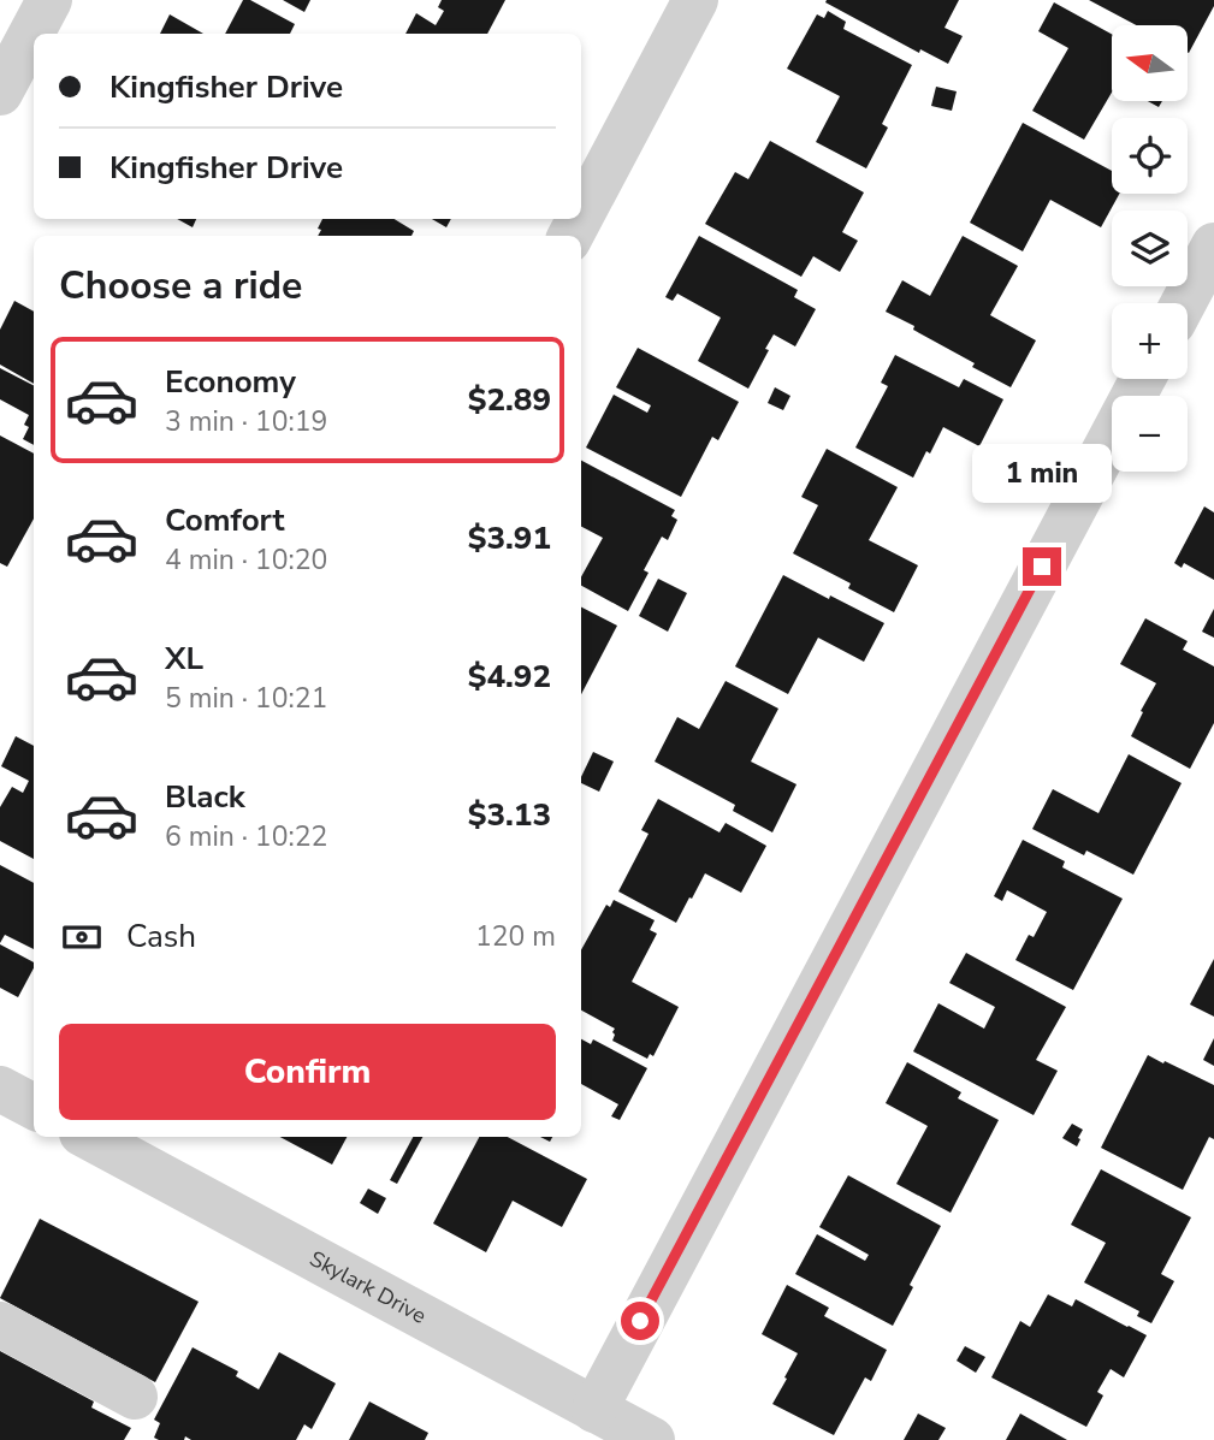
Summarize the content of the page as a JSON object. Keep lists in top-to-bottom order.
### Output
{
  "streets": {
    "street": ["Skylark Drive"]
  },
  "north": "left",
  "page": {
    "map_buttons": ["+", "−"],
    "banner": ["Kingfisher Drive", "Kingfisher Drive"],
    "heading": "Choose a ride",
    "list": [
      {
        "name": "Economy",
        "note": "3 min · 10:19",
        "value": "$2.89"
      },
      {
        "name": "Comfort",
        "note": "4 min · 10:20",
        "value": "$3.91"
      },
      {
        "name": "XL",
        "note": "5 min · 10:21",
        "value": "$4.92"
      },
      {
        "name": "Black",
        "note": "6 min · 10:22",
        "value": "$3.13"
      }
    ],
    "bubble": "1 min",
    "pay": ["Cash", "120 m"],
    "buttons": "Confirm"
  }
}
